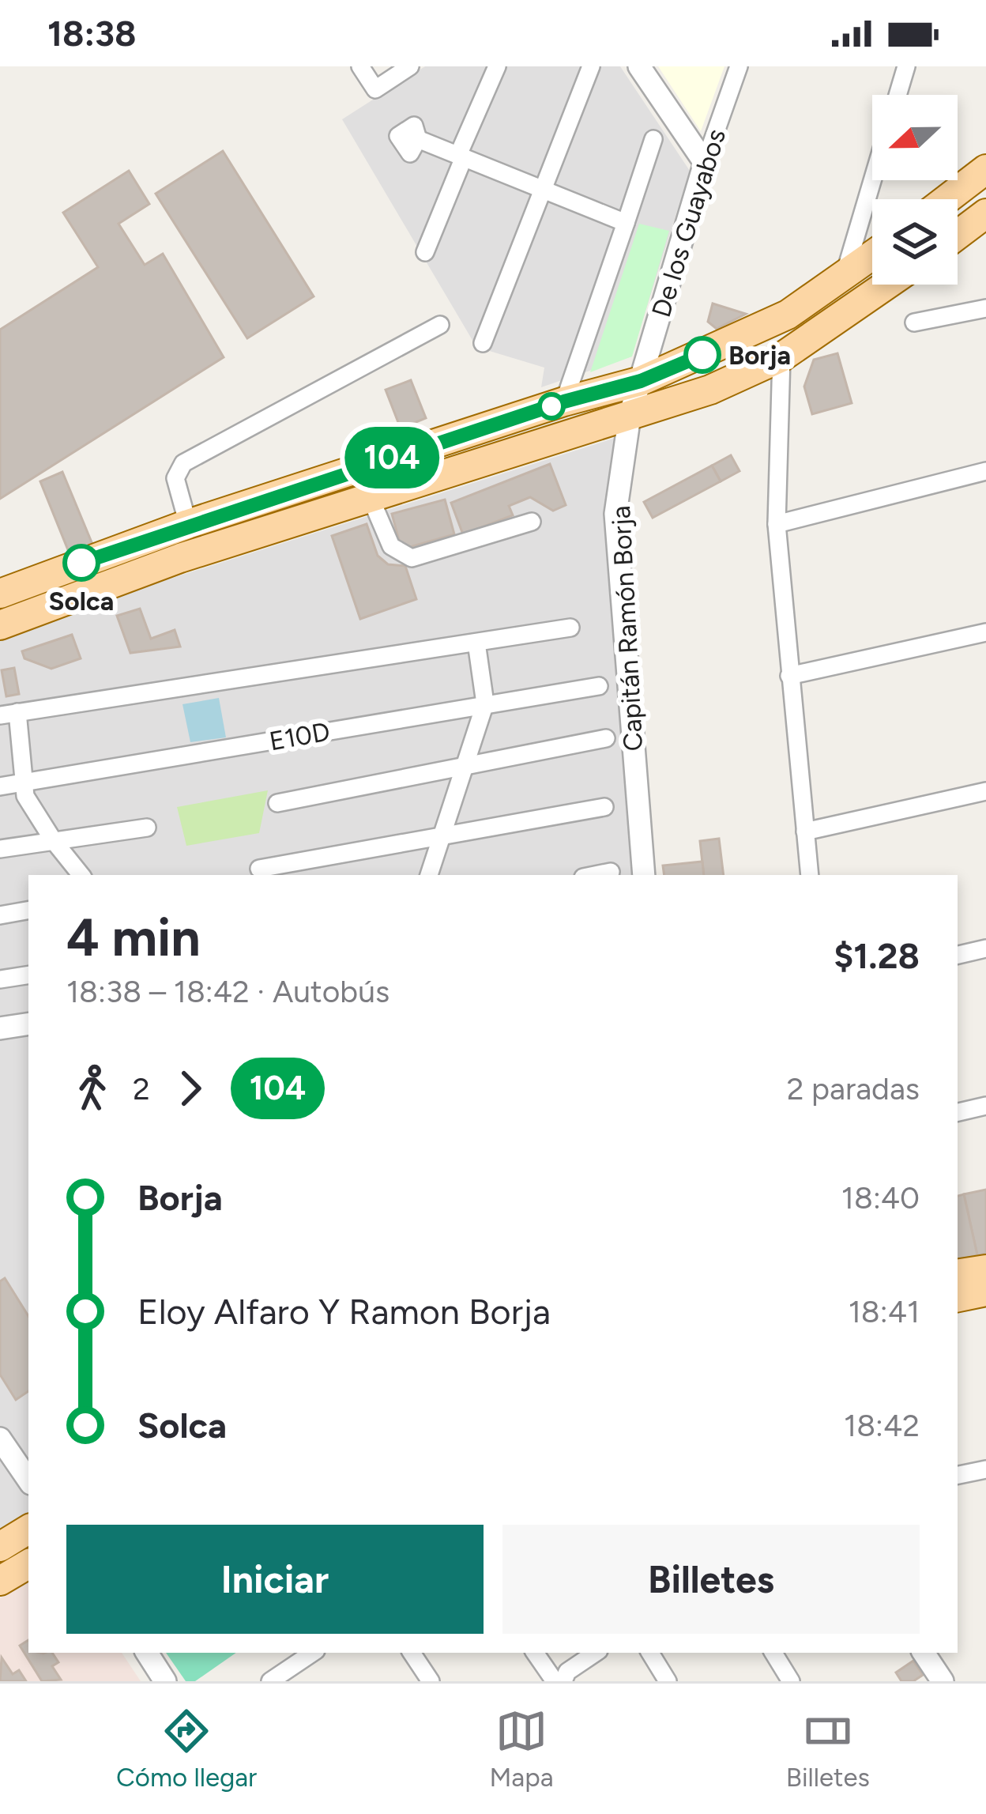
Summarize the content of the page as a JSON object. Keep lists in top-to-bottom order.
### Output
{
  "streets": {
    "street": ["De los Guayabos", "Capitán Ramón Borja", "E10D"]
  },
  "crossings": [
    ["De los Guayabos", "Capitán Ramón Borja"]
  ],
  "places": ["Borja", "Solca"],
  "lines": ["bus line 104"],
  "north": "left",
  "page": {
    "status": "18:38",
    "on_map": "104",
    "heading": ["4 min", "18:38 – 18:42 · Autobús", "$1.28"],
    "legs": ["2", "104", "2 paradas"],
    "list": [
      {
        "name": "Borja",
        "value": "18:40"
      },
      {
        "name": "Eloy Alfaro Y Ramon Borja",
        "value": "18:41"
      },
      {
        "name": "Solca",
        "value": "18:42"
      }
    ],
    "buttons": ["Iniciar", "Billetes"],
    "tabs": ["Cómo llegar", "Mapa", "Billetes"]
  }
}
